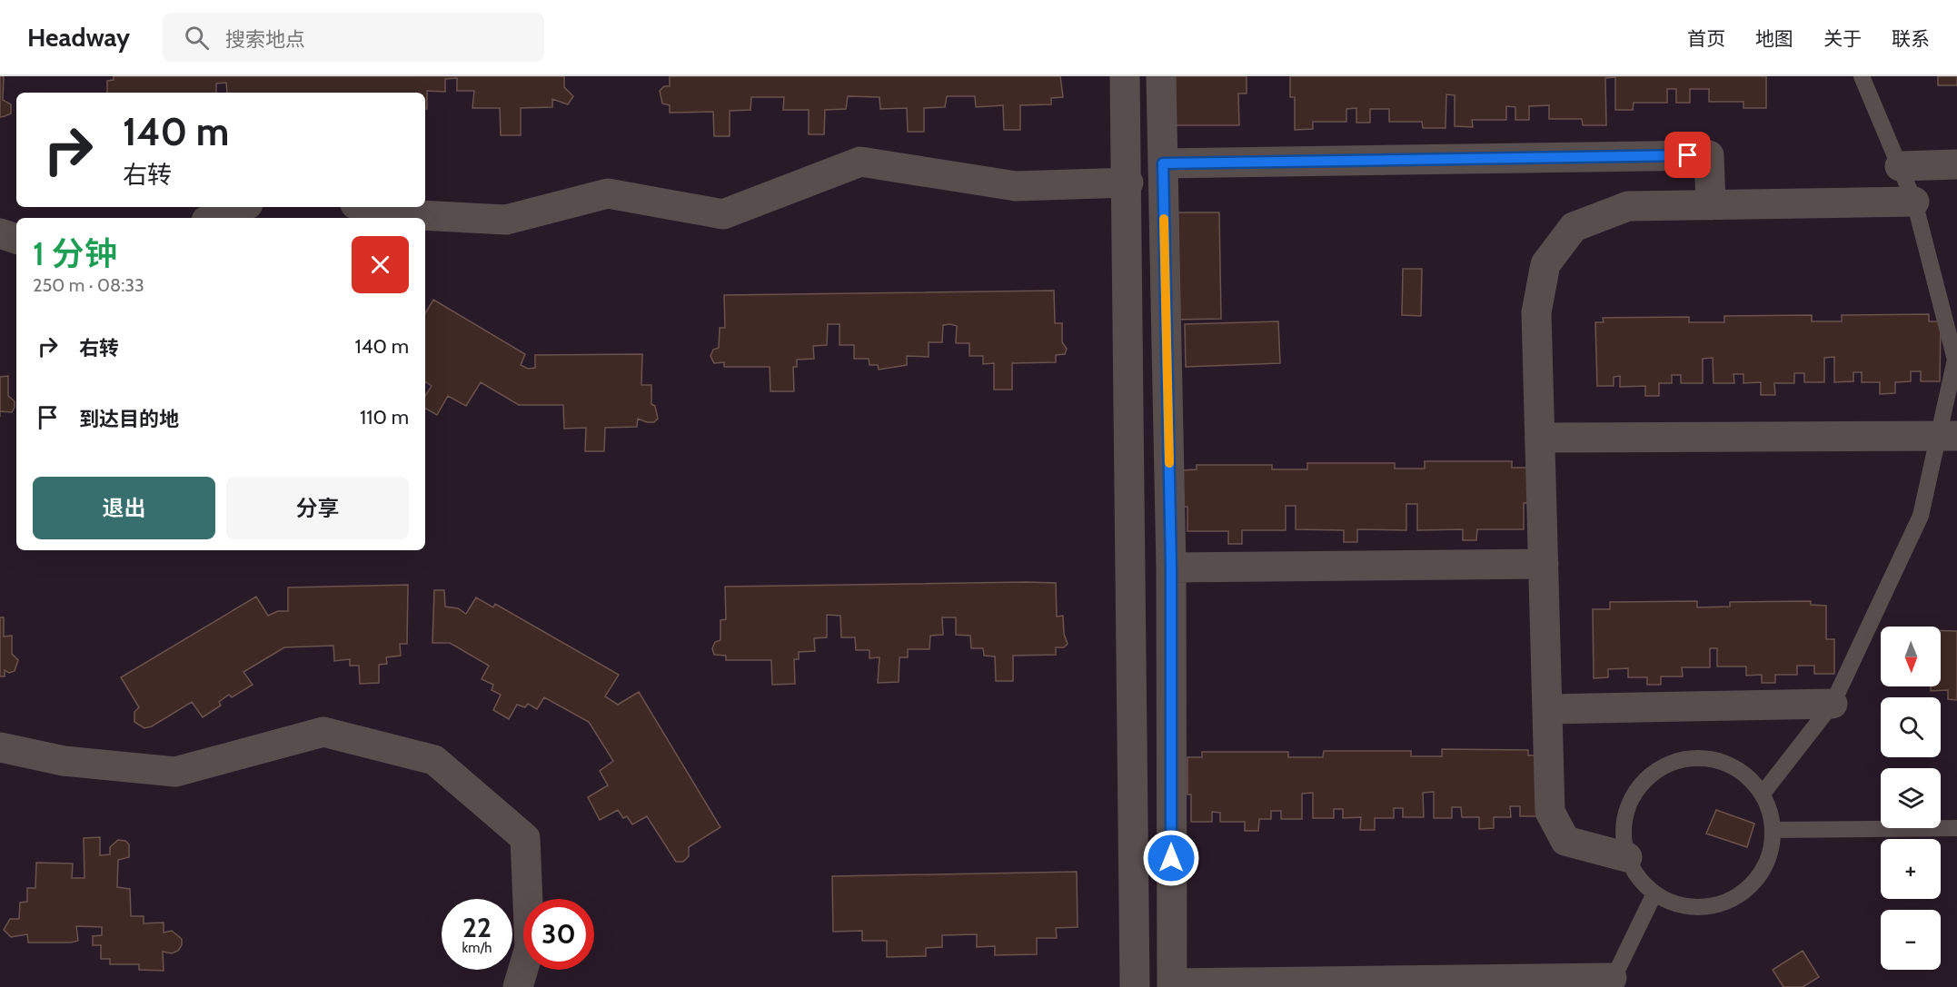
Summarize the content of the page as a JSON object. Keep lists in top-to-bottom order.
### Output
{
  "north": "bottom",
  "page": {
    "header": "Headway",
    "search": "搜索地点",
    "nav": [
      "首页",
      "地图",
      "关于",
      "联系"
    ],
    "turn": ["140 m", "右转"],
    "heading": ["1 分钟", "250 m · 08:33"],
    "list": [
      {
        "name": "右转",
        "value": "140 m"
      },
      {
        "name": "到达目的地",
        "value": "110 m"
      }
    ],
    "buttons": ["退出", "分享"],
    "map_buttons": ["+", "−"],
    "speed": "22 km/h",
    "limit": "30"
  }
}
